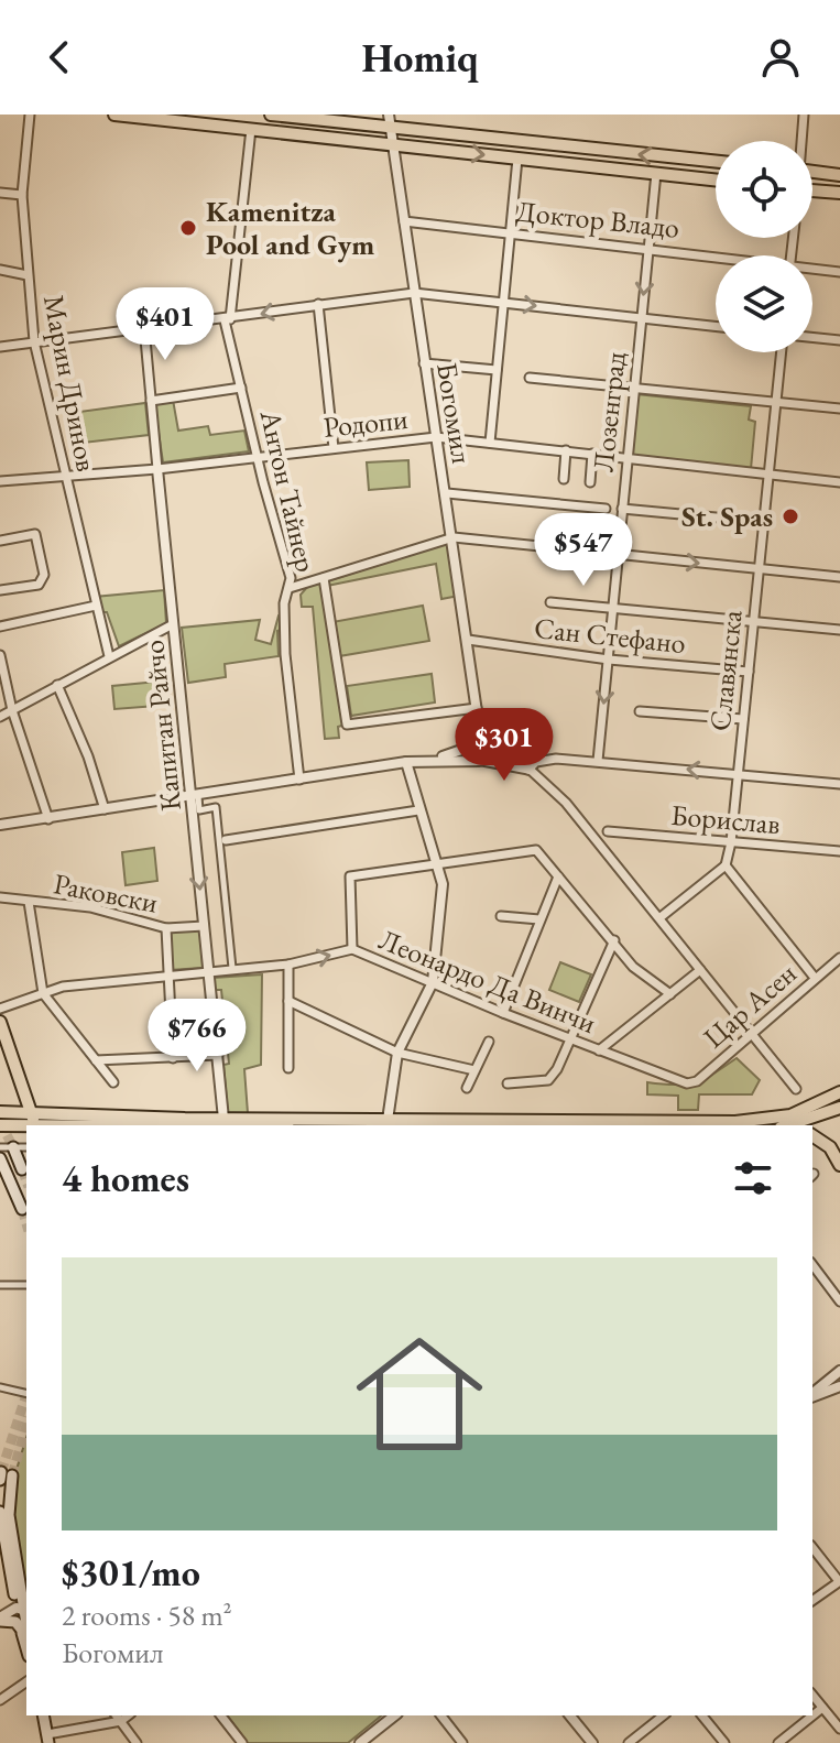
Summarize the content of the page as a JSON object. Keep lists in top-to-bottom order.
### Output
{
  "streets": {
    "street": [
      "Доктор Владо",
      "Марин Дринов",
      "Лозенград",
      "Богомил",
      "Родопи",
      "Антон Тайнер",
      "Сан Стефано",
      "Славянска",
      "Капитан Райчо",
      "Борислав",
      "Раковски",
      "Леонардо Да Винчи",
      "Цар Асен"
    ]
  },
  "crossings": [
    ["Доктор Владо", "Лозенград"],
    ["Доктор Владо", "Богомил"],
    ["Марин Дринов", "Родопи"],
    ["Лозенград", "Родопи"],
    ["Лозенград", "Сан Стефано"],
    ["Богомил", "Родопи"],
    ["Богомил", "Сан Стефано"],
    ["Родопи", "Антон Тайнер"],
    ["Родопи", "Славянска"],
    ["Родопи", "Капитан Райчо"],
    ["Сан Стефано", "Славянска"],
    ["Славянска", "Борислав"],
    ["Капитан Райчо", "Раковски"],
    ["Капитан Райчо", "Леонардо Да Винчи"],
    ["Леонардо Да Винчи", "Цар Асен"]
  ],
  "places": ["Kamenitza Pool and Gym", "St. Spas"],
  "page": {
    "header": "Homiq",
    "price": [
      "$401",
      "$547",
      "$301",
      "$766"
    ],
    "heading": "4 homes",
    "list": [
      {
        "name": "$301/mo",
        "note": "2 rooms · 58 m² · Богомил"
      }
    ]
  }
}
